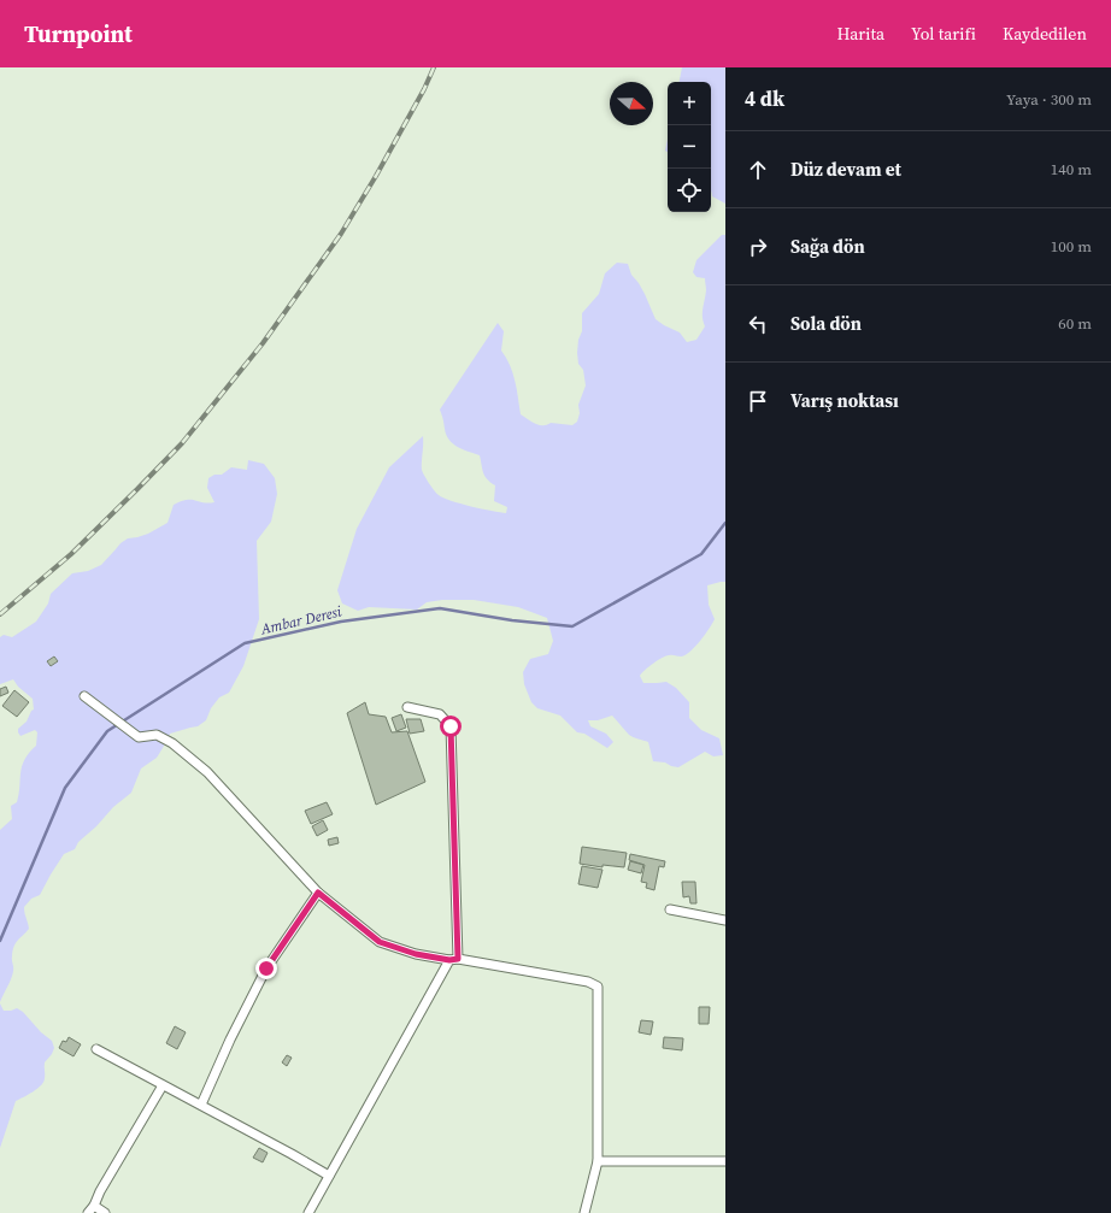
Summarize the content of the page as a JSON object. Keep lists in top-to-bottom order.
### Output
{
  "water": ["Ambar Deresi"],
  "north": "right",
  "page": {
    "header": "Turnpoint",
    "nav": ["Harita", "Yol tarifi", "Kaydedilen"],
    "heading": ["4 dk", "Yaya · 300 m"],
    "map_buttons": ["+", "−"],
    "list": [
      ["Düz devam et", "140 m"],
      ["Sağa dön", "100 m"],
      ["Sola dön", "60 m"],
      "Varış noktası"
    ]
  }
}
